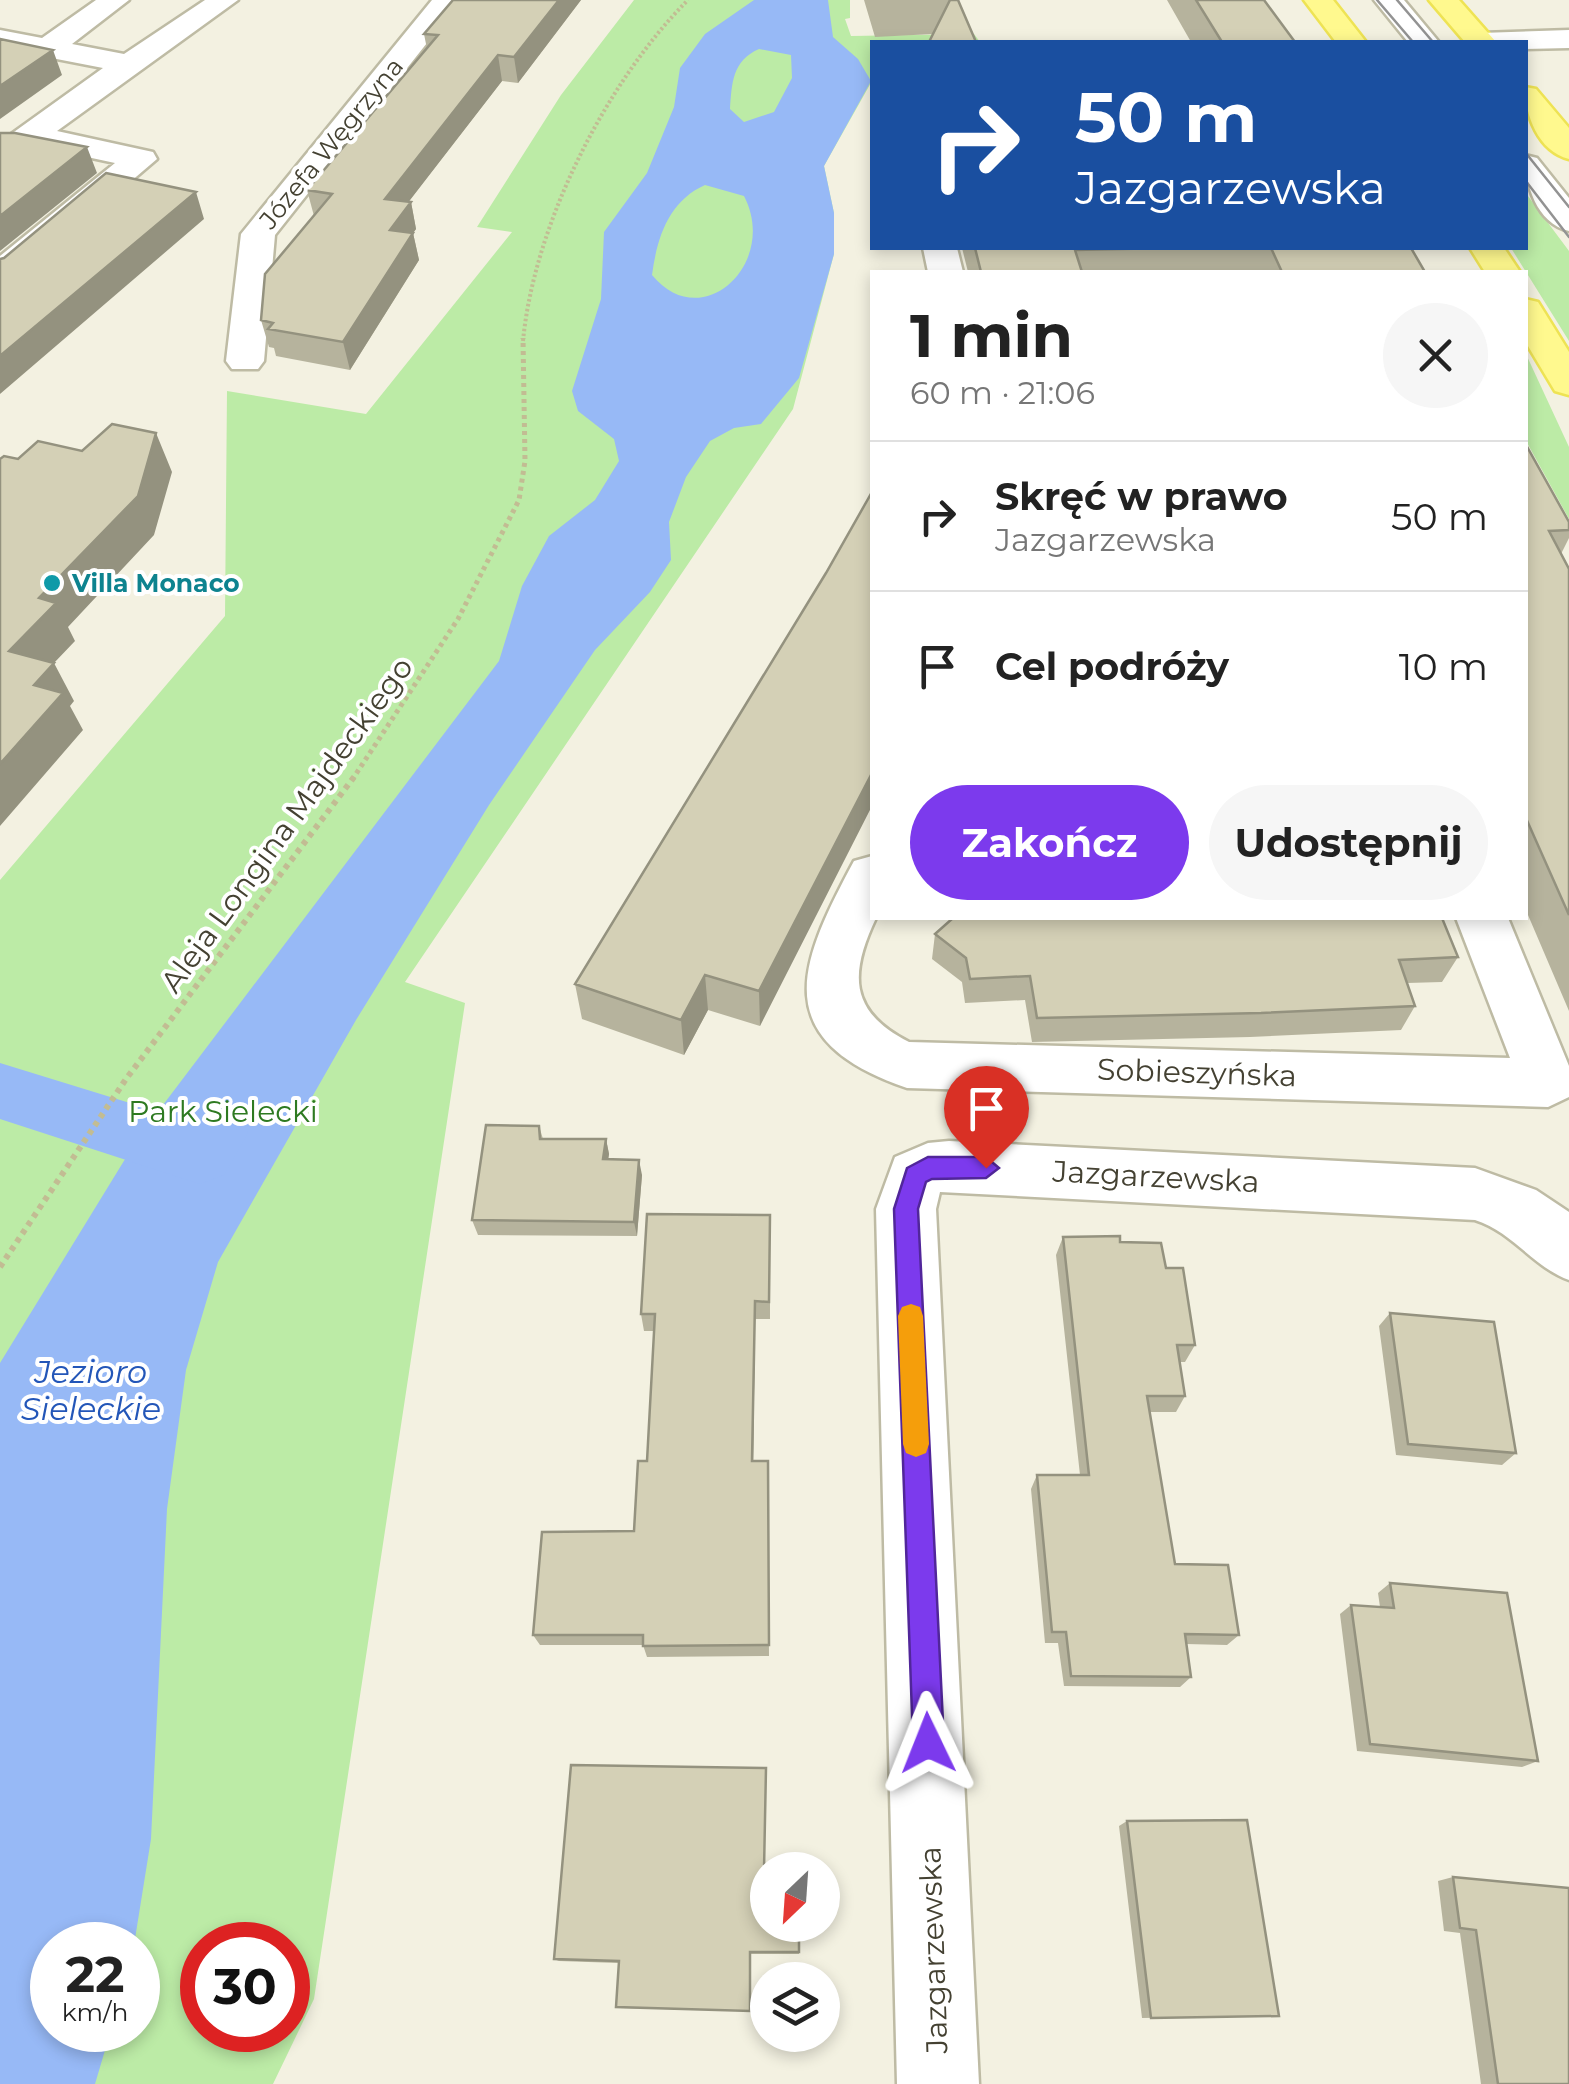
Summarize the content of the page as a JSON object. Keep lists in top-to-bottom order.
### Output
{
  "streets": {
    "street": ["Józefa Węgrzyna", "Sobieszyńska", "Jazgarzewska"],
    "path": ["Aleja Longina Majdeckiego"]
  },
  "water": ["Jezioro Sieleckie"],
  "parks": ["Park Sielecki"],
  "places": ["Villa Monaco"],
  "north": "bottom left",
  "page": {
    "turn": ["50 m", "Jazgarzewska"],
    "heading": ["1 min", "60 m · 21:06"],
    "list": [
      {
        "name": "Skręć w prawo",
        "note": "Jazgarzewska",
        "value": "50 m"
      },
      {
        "name": "Cel podróży",
        "value": "10 m"
      }
    ],
    "buttons": ["Zakończ", "Udostępnij"],
    "speed": "22 km/h",
    "limit": "30"
  }
}
